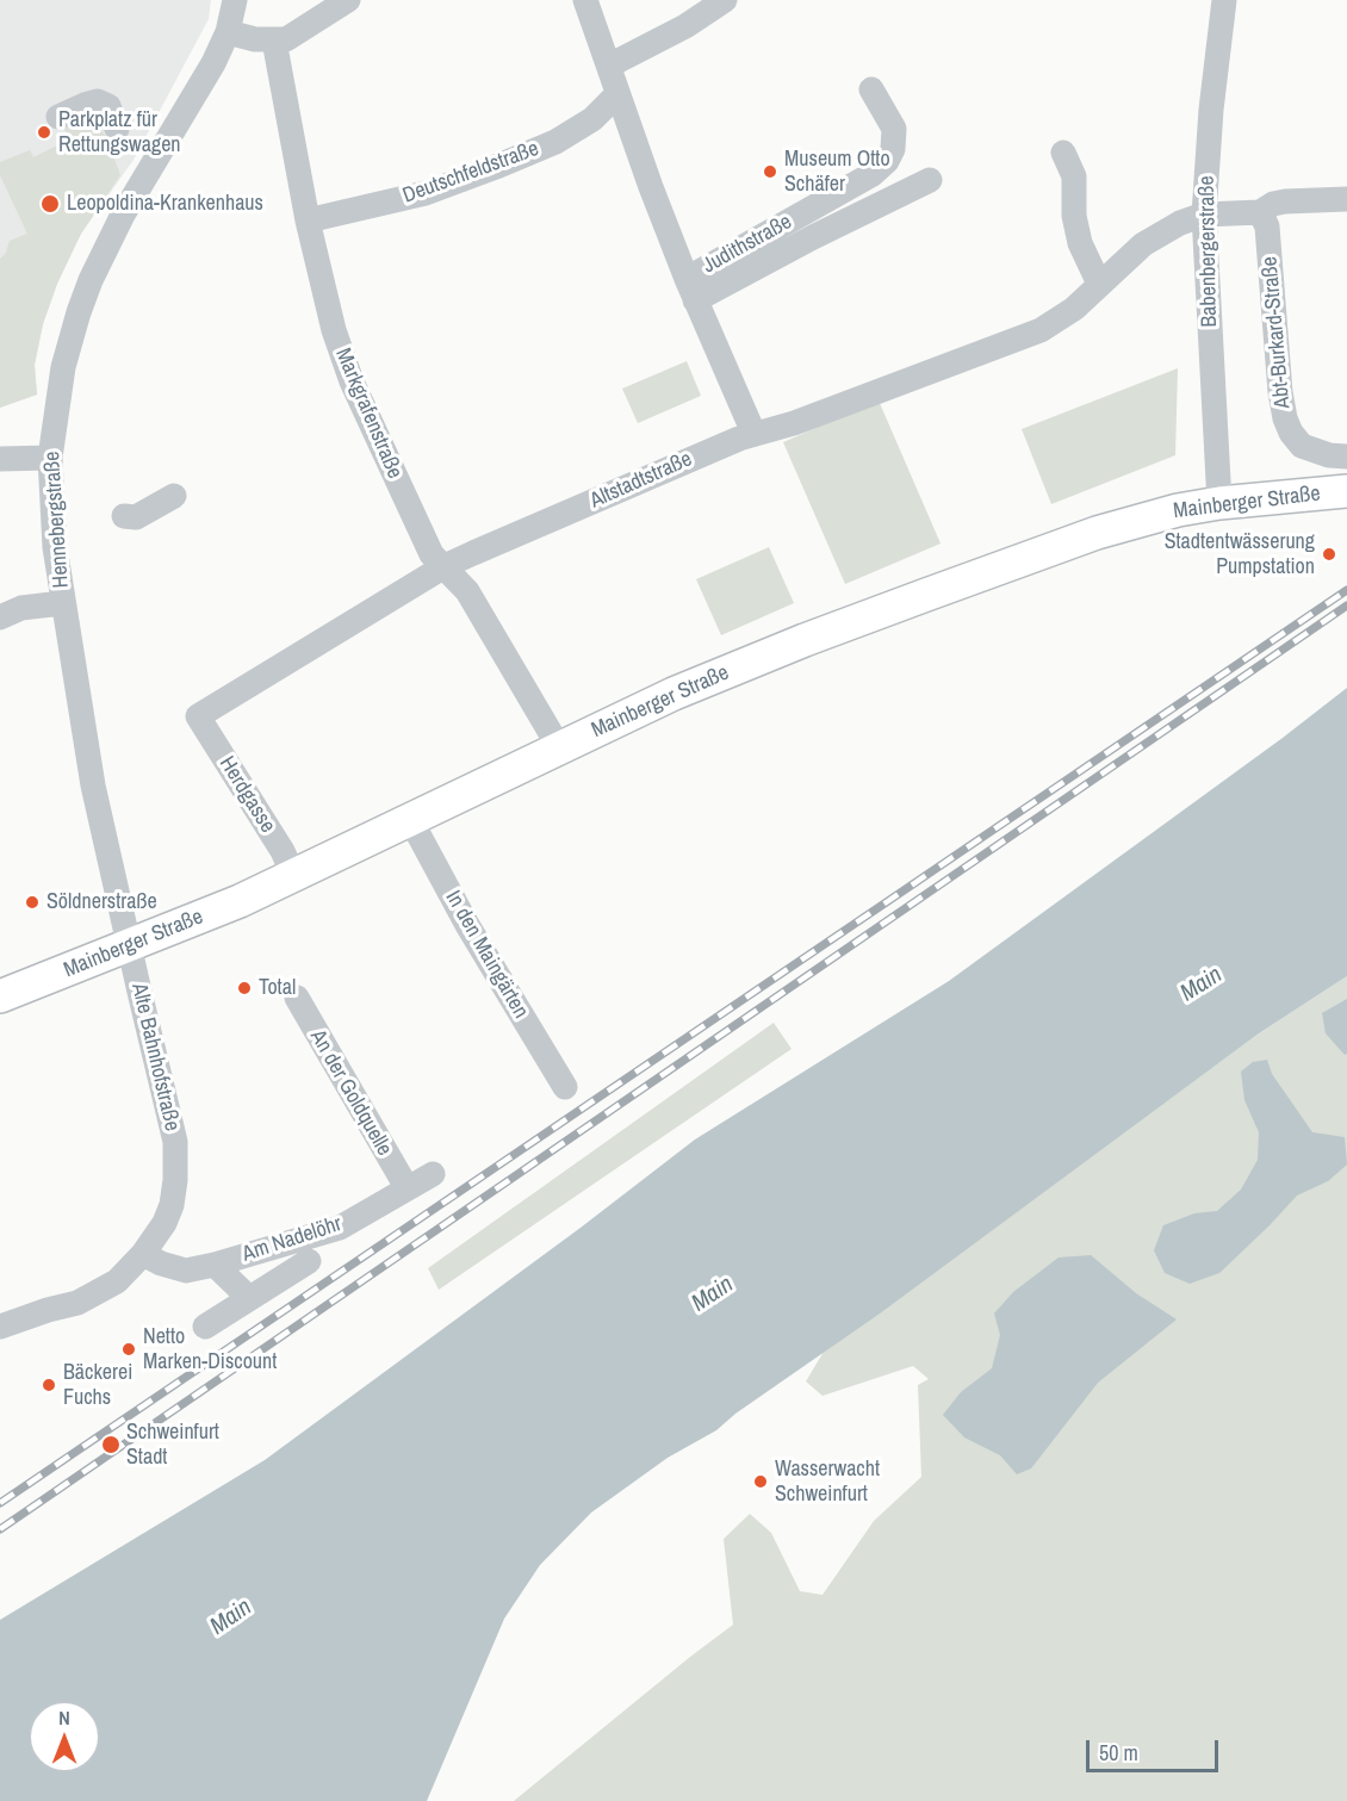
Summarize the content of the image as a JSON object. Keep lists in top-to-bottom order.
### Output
{
  "streets": {
    "main road": ["Mainberger Straße"],
    "street": [
      "Deutschfeldstraße",
      "Judithstraße",
      "Babenbergerstraße",
      "Abt-Burkard-Straße",
      "Markgrafenstraße",
      "Altstadtstraße",
      "Hennebergstraße",
      "Herdgasse",
      "In den Maingärten",
      "Alte Bahnhofstraße",
      "An der Goldquelle",
      "Am Nadelöhr"
    ]
  },
  "crossings": [
    ["Deutschfeldstraße", "Judithstraße"],
    ["Deutschfeldstraße", "Markgrafenstraße"],
    ["Judithstraße", "Altstadtstraße"],
    ["Babenbergerstraße", "Altstadtstraße"],
    ["Babenbergerstraße", "Mainberger Straße"],
    ["Abt-Burkard-Straße", "Altstadtstraße"],
    ["Markgrafenstraße", "Altstadtstraße"],
    ["Markgrafenstraße", "Mainberger Straße"],
    ["Altstadtstraße", "Herdgasse"],
    ["Mainberger Straße", "Hennebergstraße"],
    ["Mainberger Straße", "Herdgasse"],
    ["Mainberger Straße", "In den Maingärten"],
    ["Mainberger Straße", "Alte Bahnhofstraße"],
    ["Hennebergstraße", "Alte Bahnhofstraße"],
    ["Alte Bahnhofstraße", "Am Nadelöhr"],
    ["An der Goldquelle", "Am Nadelöhr"]
  ],
  "water": ["Main"],
  "places": [
    "Parkplatz für Rettungswagen",
    "Museum Otto Schäfer",
    "Leopoldina-Krankenhaus",
    "Stadtentwässerung Pumpstation",
    "Söldnerstraße",
    "Total",
    "Netto Marken-Discount",
    "Bäckerei Fuchs",
    "Schweinfurt Stadt",
    "Wasserwacht Schweinfurt"
  ],
  "scale_bar": "50 m",
  "north": "top"
}
